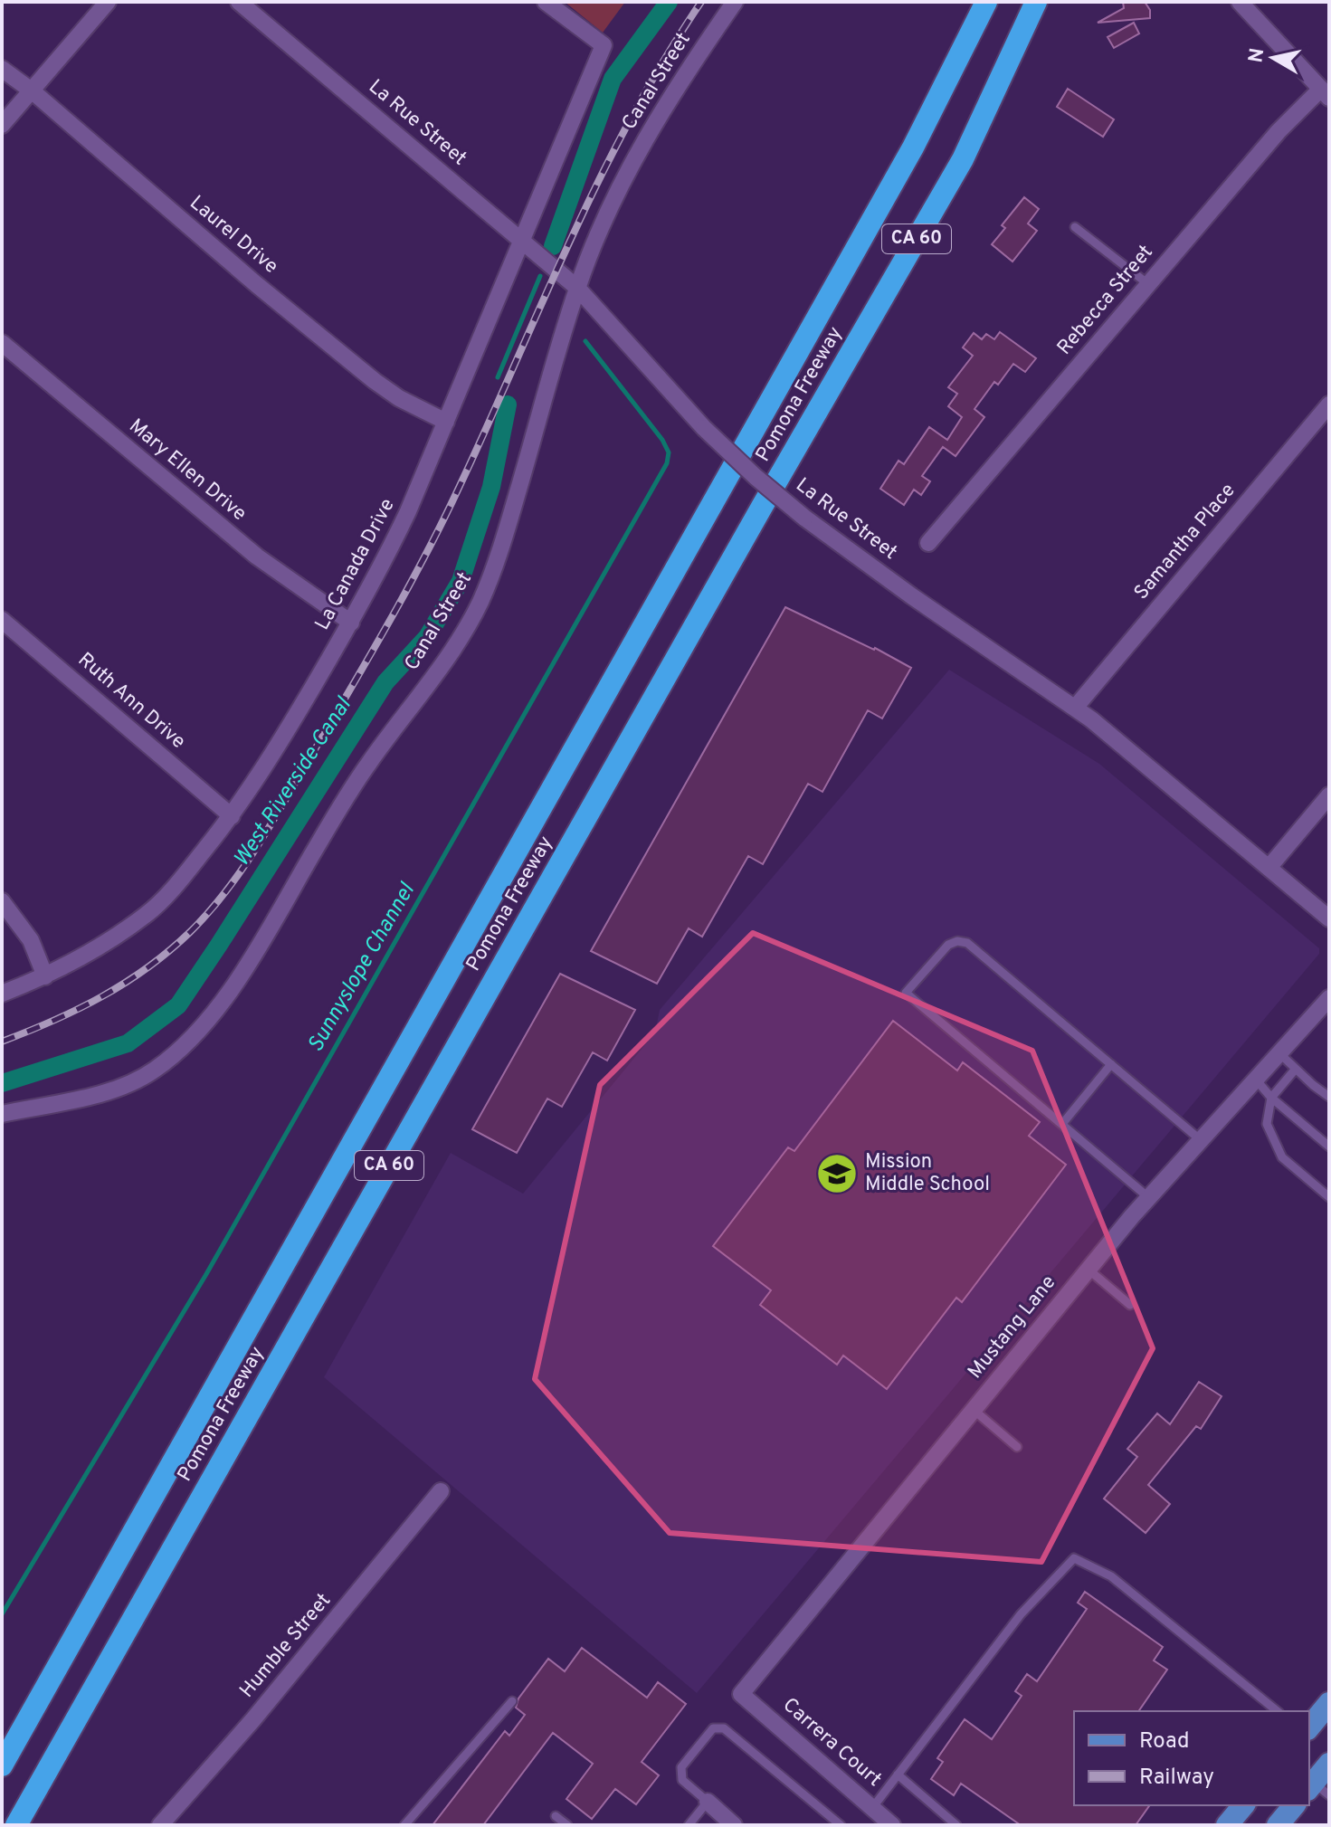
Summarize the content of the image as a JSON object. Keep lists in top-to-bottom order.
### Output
{
  "streets": {
    "highway": ["CA 60", "Pomona Freeway"],
    "street": [
      "Canal Street",
      "La Rue Street",
      "Laurel Drive",
      "Rebecca Street",
      "Mary Ellen Drive",
      "Samantha Place",
      "La Canada Drive",
      "Ruth Ann Drive",
      "Mustang Lane",
      "Humble Street",
      "Carrera Court"
    ]
  },
  "crossings": [
    ["Canal Street", "La Rue Street"],
    ["La Rue Street", "Samantha Place"],
    ["La Rue Street", "La Canada Drive"],
    ["Laurel Drive", "La Canada Drive"],
    ["Mary Ellen Drive", "La Canada Drive"],
    ["La Canada Drive", "Ruth Ann Drive"],
    ["Mustang Lane", "Carrera Court"]
  ],
  "water": ["West Riverside Canal", "Sunnyslope Channel"],
  "places": {
    "school or university": ["Mission Middle School"]
  },
  "legend": ["Road", "Railway"],
  "north": "left"
}
